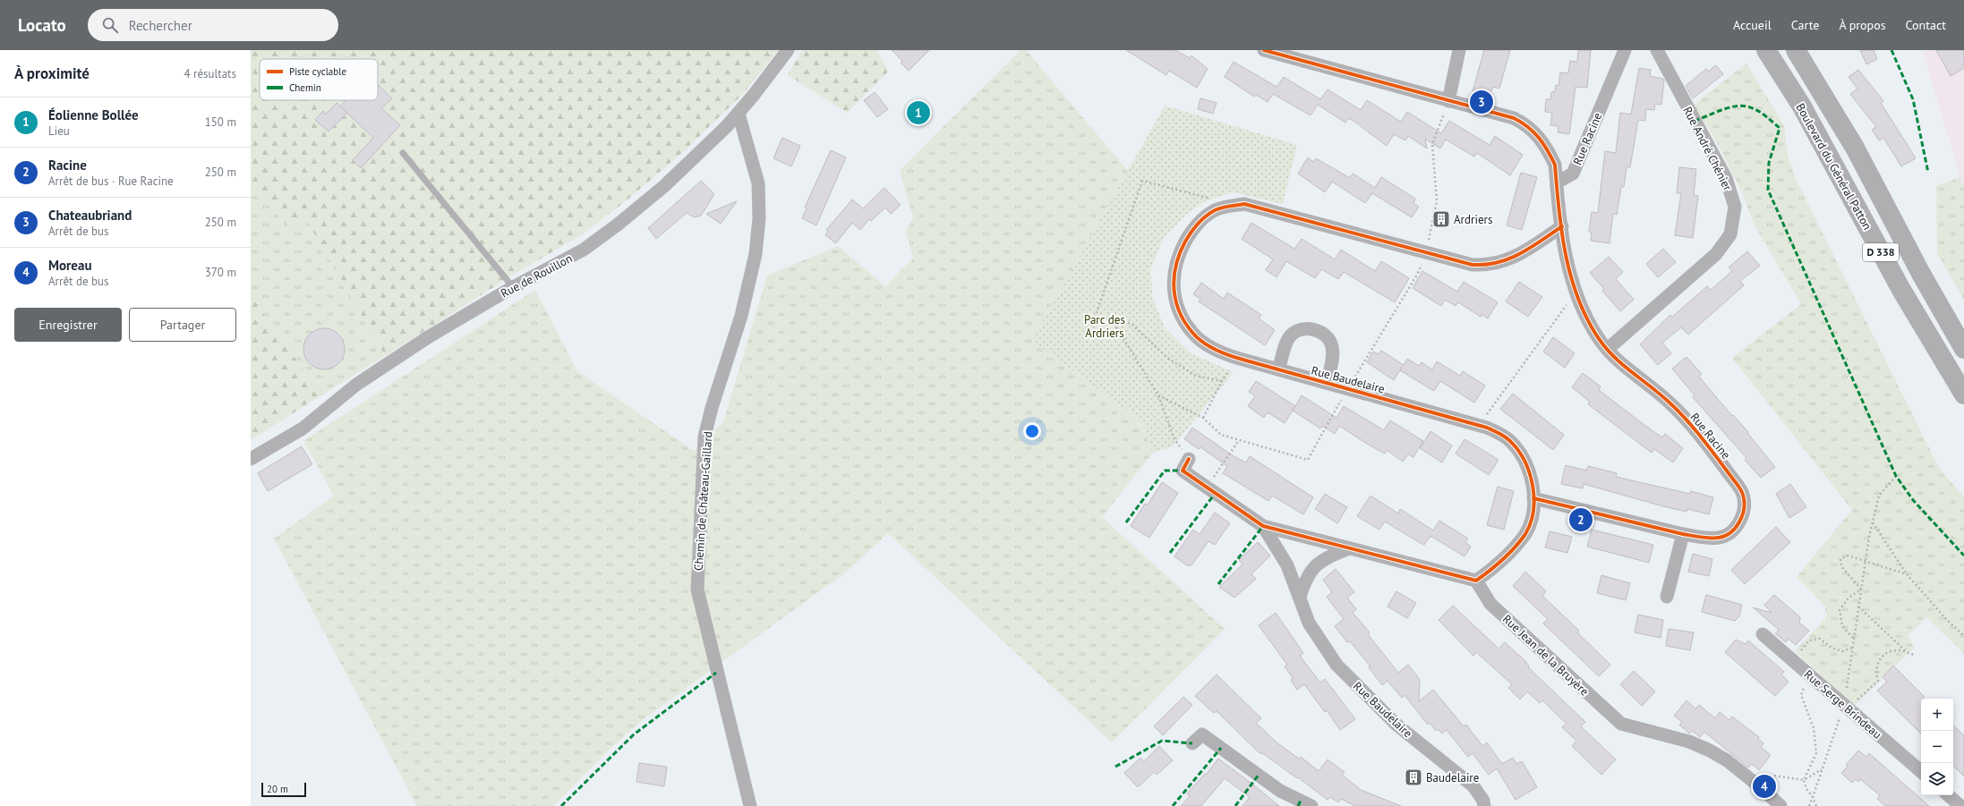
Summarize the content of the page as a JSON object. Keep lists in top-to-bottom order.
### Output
{
  "streets": {
    "highway": ["Boulevard du Général Patton", "D 338"],
    "street": [
      "Rue Racine",
      "Rue André Chénier",
      "Rue de Rouillon",
      "Rue Baudelaire",
      "Chemin de Château-Gaillard",
      "Rue Jean de la Bruyère",
      "Rue Serge Brindeau"
    ]
  },
  "crossings": [
    ["Rue Racine", "Rue André Chénier"],
    ["Rue Racine", "Rue Baudelaire"],
    ["Rue de Rouillon", "Chemin de Château-Gaillard"],
    ["Rue Baudelaire", "Rue Jean de la Bruyère"]
  ],
  "parks": ["Parc des Ardriers"],
  "places": {
    "building": ["Ardriers", "Baudelaire"]
  },
  "legend": ["Piste cyclable", "Chemin"],
  "scale_bar": "20 m",
  "page": {
    "header": "Locato",
    "search": "Rechercher",
    "nav": [
      "Accueil",
      "Carte",
      "À propos",
      "Contact"
    ],
    "heading": ["À proximité", "4 résultats"],
    "pins": [
      "3",
      "1",
      "2",
      "4"
    ],
    "list": [
      {
        "mark": "1",
        "name": "Éolienne Bollée",
        "note": "Lieu",
        "value": "150 m"
      },
      {
        "mark": "2",
        "name": "Racine",
        "note": "Arrêt de bus · Rue Racine",
        "value": "250 m"
      },
      {
        "mark": "3",
        "name": "Chateaubriand",
        "note": "Arrêt de bus",
        "value": "250 m"
      },
      {
        "mark": "4",
        "name": "Moreau",
        "note": "Arrêt de bus",
        "value": "370 m"
      }
    ],
    "buttons": ["Enregistrer", "Partager"],
    "map_buttons": ["+", "−"],
    "scale": "20 m"
  }
}
